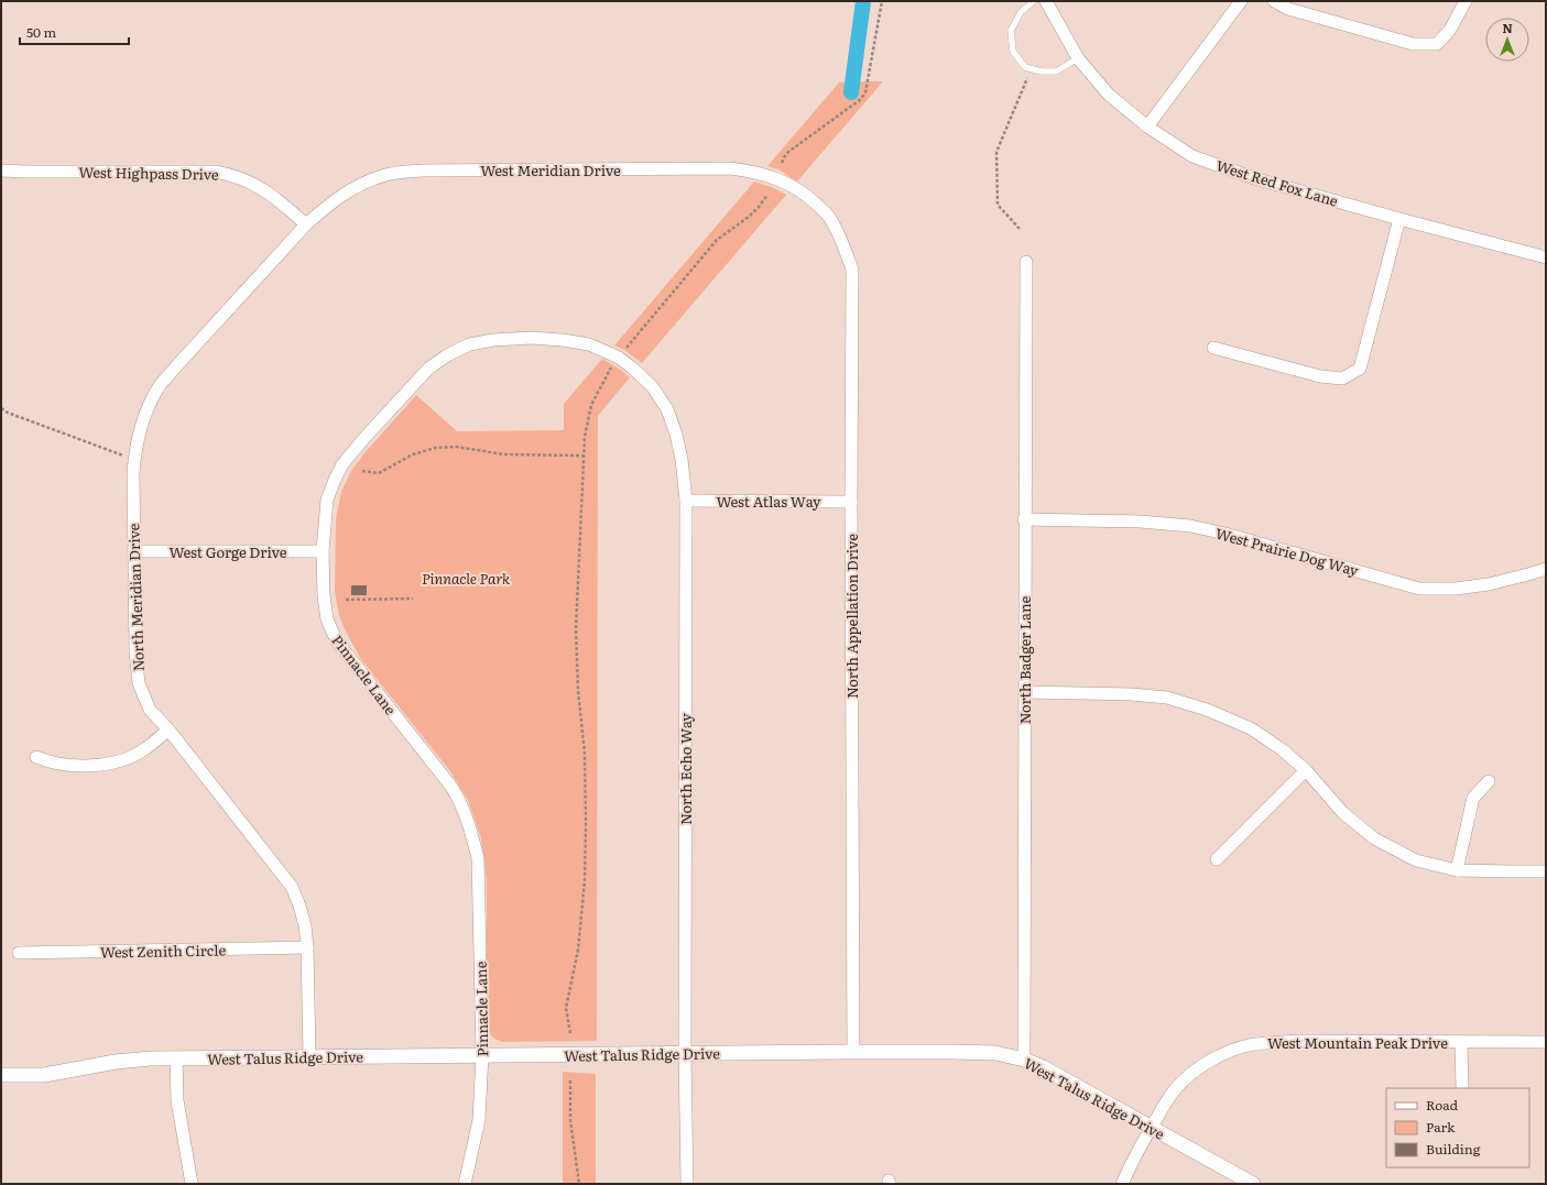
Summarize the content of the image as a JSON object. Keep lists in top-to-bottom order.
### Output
{
  "streets": {
    "street": [
      "West Meridian Drive",
      "West Highpass Drive",
      "West Red Fox Lane",
      "West Atlas Way",
      "West Gorge Drive",
      "West Prairie Dog Way",
      "North Meridian Drive",
      "North Appellation Drive",
      "North Badger Lane",
      "Pinnacle Lane",
      "North Echo Way",
      "West Zenith Circle",
      "West Mountain Peak Drive",
      "West Talus Ridge Drive"
    ]
  },
  "crossings": [
    ["West Meridian Drive", "West Highpass Drive"],
    ["West Meridian Drive", "North Meridian Drive"],
    ["West Meridian Drive", "North Appellation Drive"],
    ["West Highpass Drive", "North Meridian Drive"],
    ["West Atlas Way", "North Appellation Drive"],
    ["West Atlas Way", "North Echo Way"],
    ["West Gorge Drive", "North Meridian Drive"],
    ["West Gorge Drive", "Pinnacle Lane"],
    ["West Prairie Dog Way", "North Badger Lane"],
    ["North Meridian Drive", "West Zenith Circle"],
    ["North Meridian Drive", "West Talus Ridge Drive"],
    ["North Appellation Drive", "West Talus Ridge Drive"],
    ["North Badger Lane", "West Talus Ridge Drive"],
    ["Pinnacle Lane", "North Echo Way"],
    ["Pinnacle Lane", "West Talus Ridge Drive"],
    ["North Echo Way", "West Talus Ridge Drive"],
    ["West Mountain Peak Drive", "West Talus Ridge Drive"]
  ],
  "parks": ["Pinnacle Park"],
  "legend": ["Road", "Park", "Building"],
  "scale_bar": "50 m",
  "north": "top"
}
